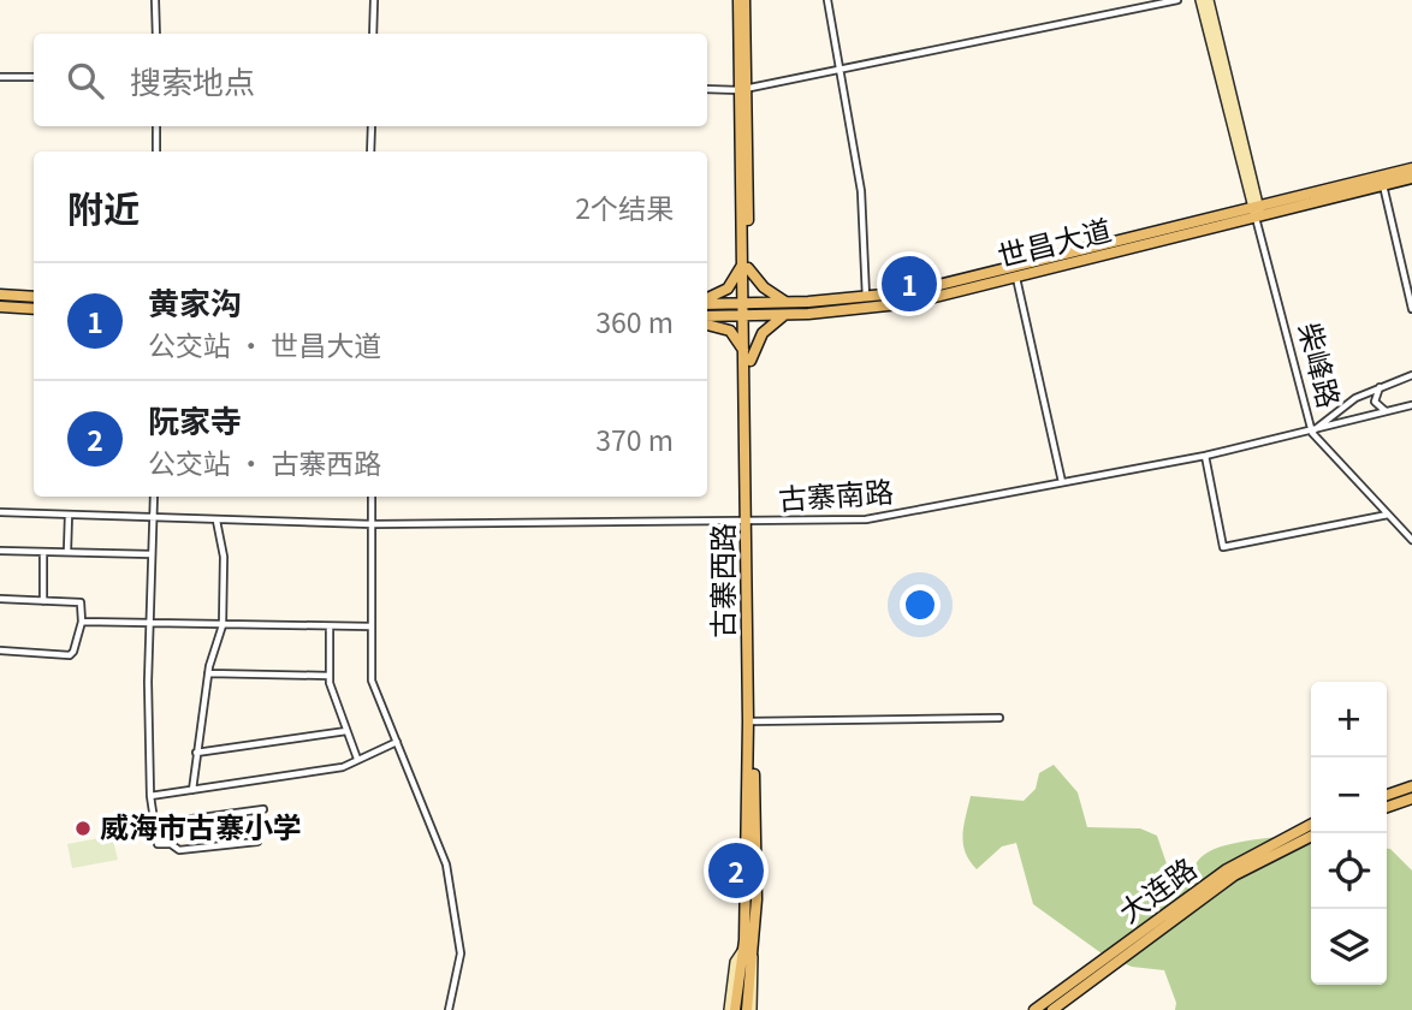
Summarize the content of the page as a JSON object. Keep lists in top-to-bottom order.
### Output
{
  "streets": {
    "main road": ["世昌大道", "古寨西路", "大连路"],
    "street": ["柴峰路", "古寨南路"]
  },
  "crossings": [
    ["世昌大道", "柴峰路"],
    ["世昌大道", "古寨西路"],
    ["柴峰路", "古寨南路"],
    ["古寨南路", "古寨西路"]
  ],
  "places": ["威海市古寨小学"],
  "page": {
    "search": "搜索地点",
    "heading": ["附近", "2个结果"],
    "pins": ["1", "2"],
    "list": [
      {
        "mark": "1",
        "name": "黄家沟",
        "note": "公交站 · 世昌大道",
        "value": "360 m"
      },
      {
        "mark": "2",
        "name": "阮家寺",
        "note": "公交站 · 古寨西路",
        "value": "370 m"
      }
    ],
    "map_buttons": ["+", "−"]
  }
}
